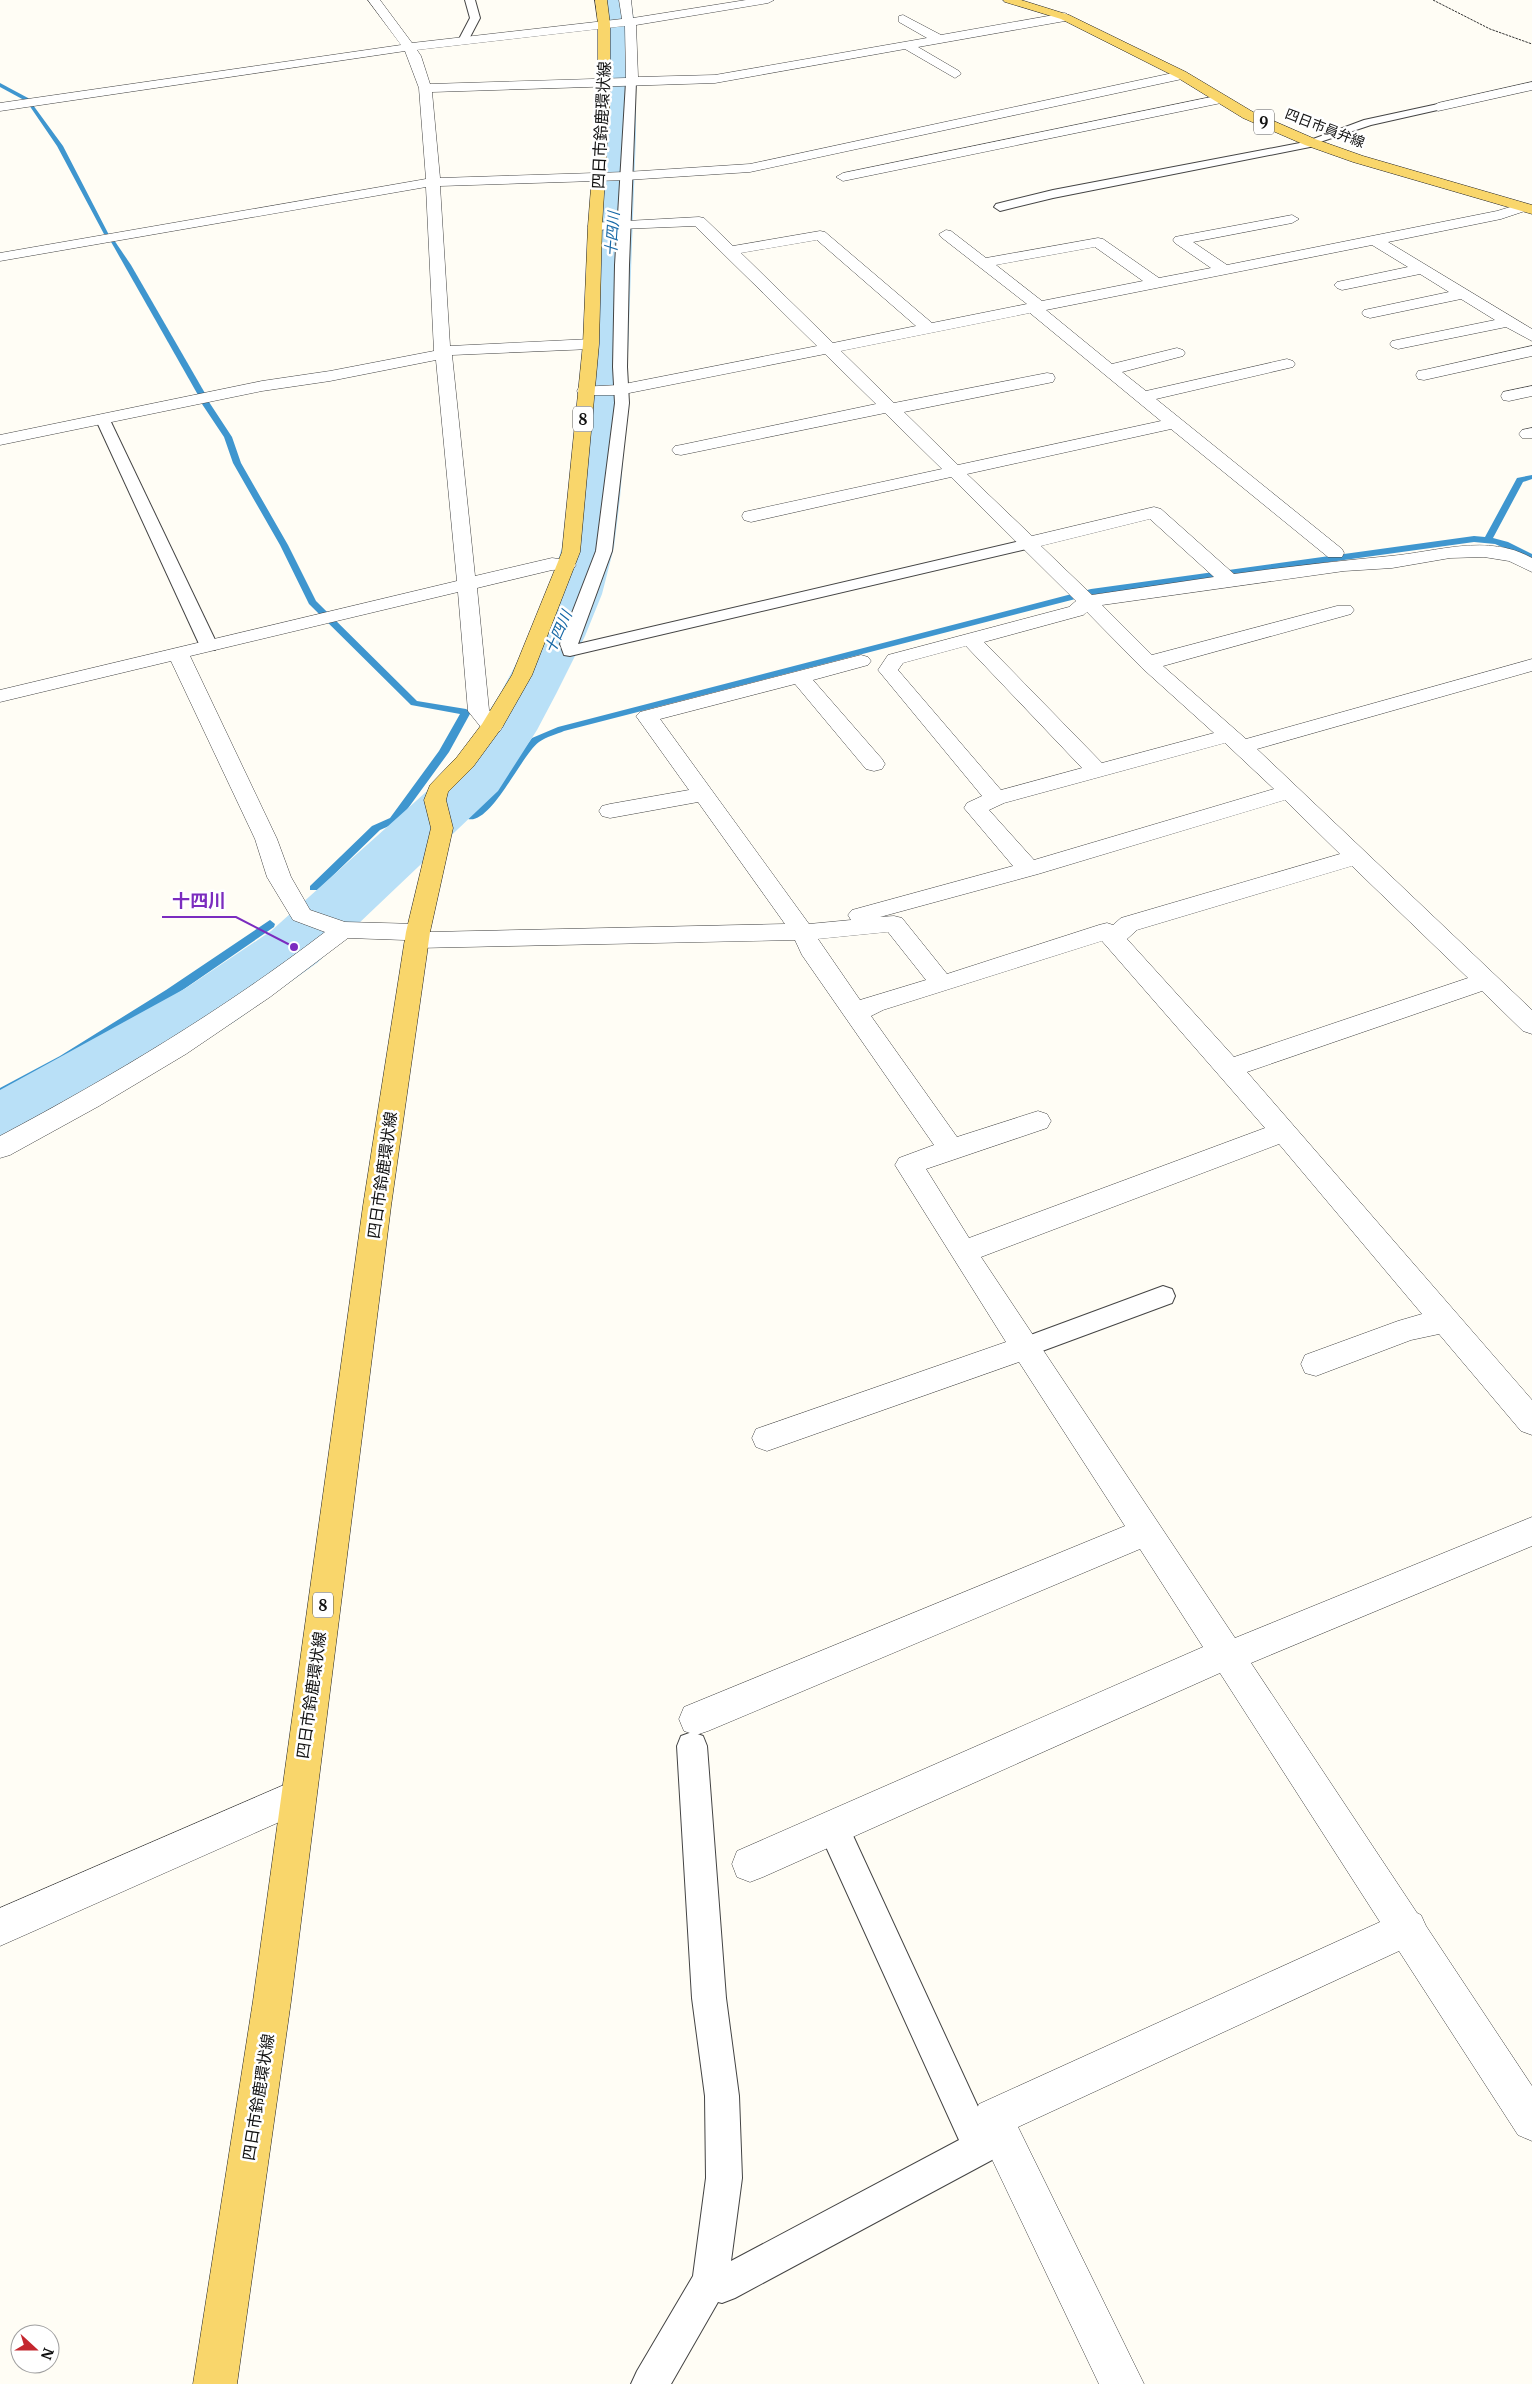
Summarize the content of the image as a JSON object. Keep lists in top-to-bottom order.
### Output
{
  "streets": {
    "main road": [
      "9",
      "四日市鈴鹿環状線",
      "四日市員弁線",
      "8"
    ]
  },
  "water": ["十四川"],
  "places": ["十四川"],
  "north": "right"
}
